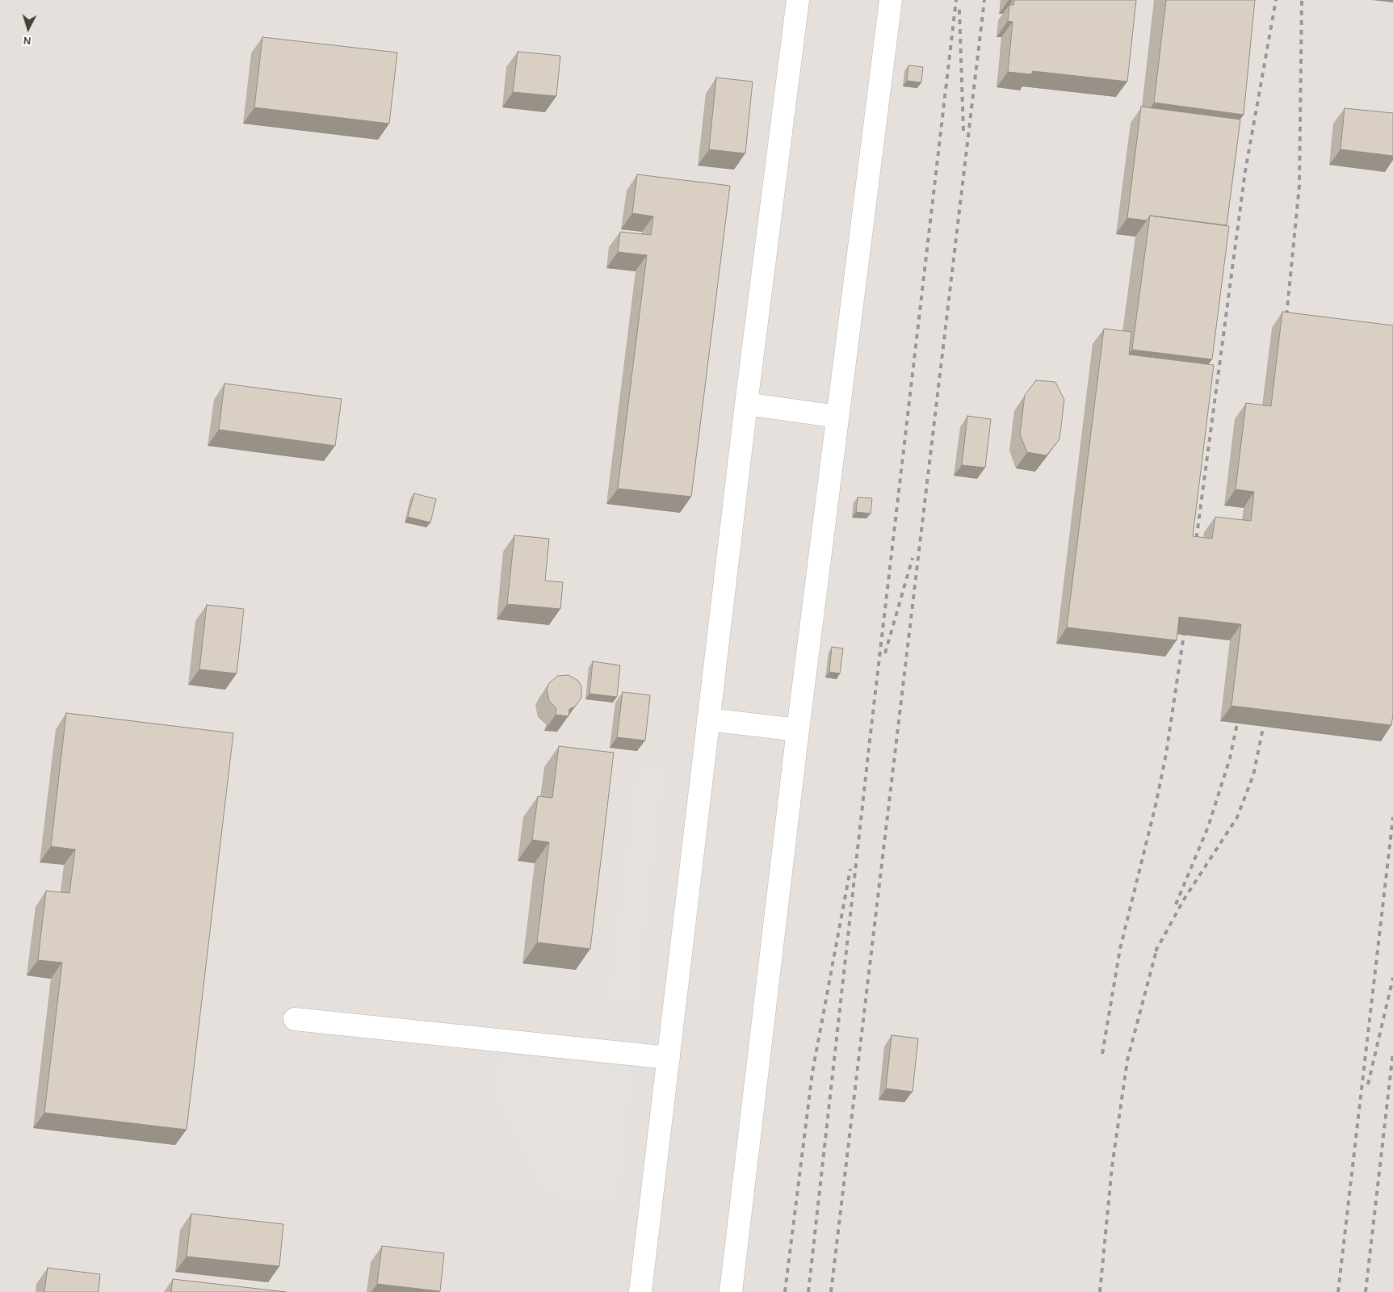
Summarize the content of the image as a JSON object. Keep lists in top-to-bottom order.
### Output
{
  "north": "bottom"
}
